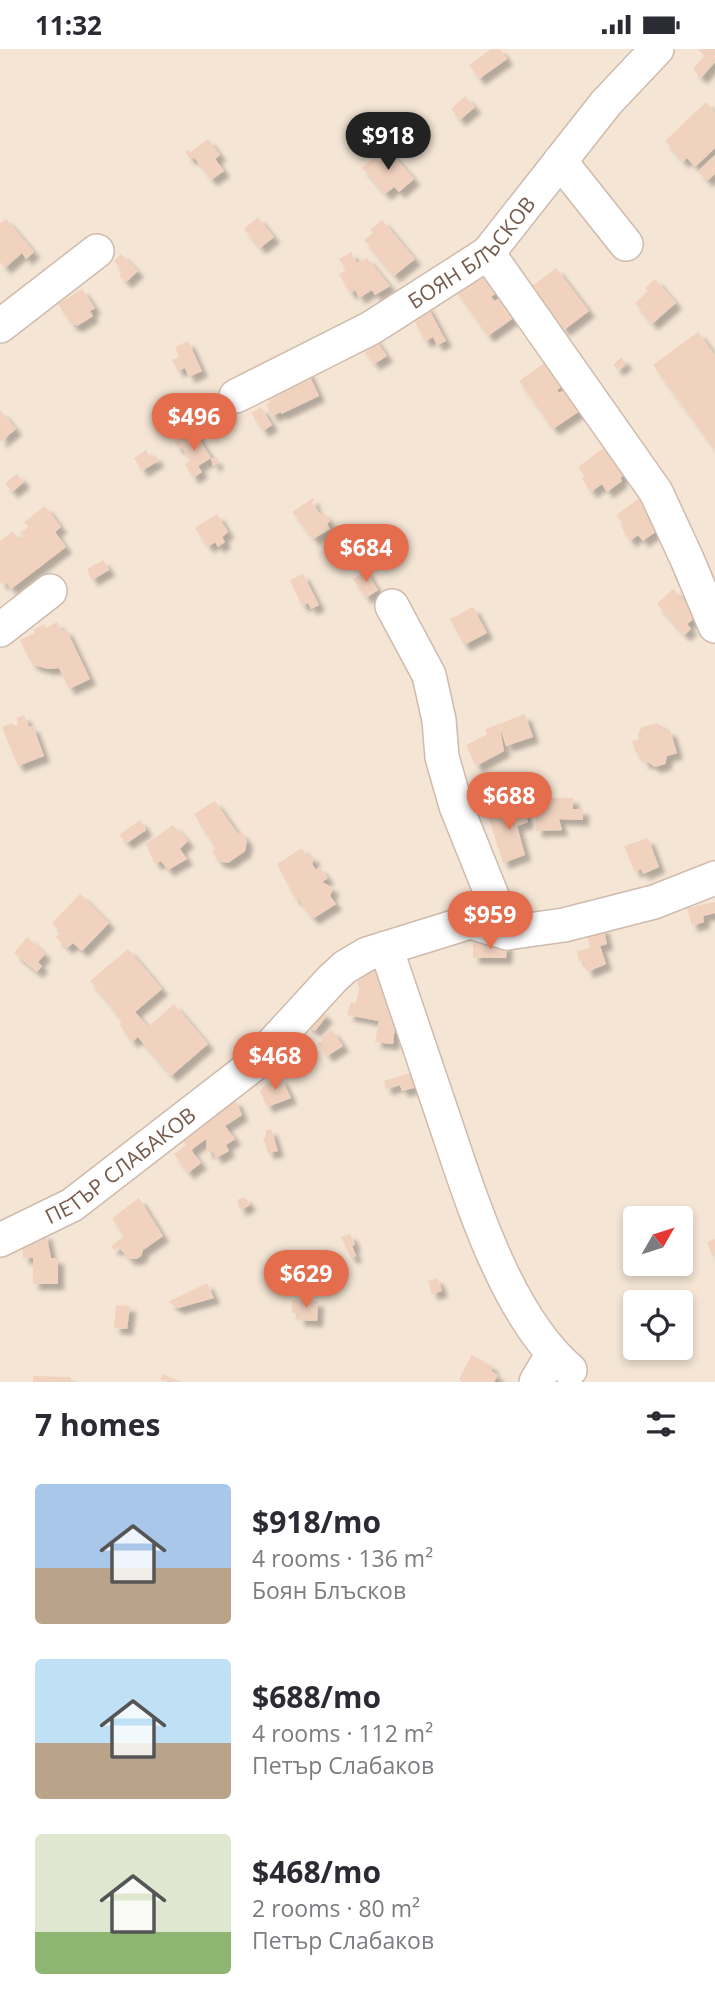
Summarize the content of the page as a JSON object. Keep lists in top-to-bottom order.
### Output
{
  "streets": {
    "street": ["БОЯН БЛЪСКОВ", "ПЕТЪР СЛАБАКОВ"]
  },
  "north": "top right",
  "page": {
    "status": "11:32",
    "price": [
      "$918",
      "$496",
      "$684",
      "$688",
      "$959",
      "$468",
      "$629"
    ],
    "heading": "7 homes",
    "list": [
      {
        "name": "$918/mo",
        "note": "4 rooms · 136 m² · Боян Блъсков"
      },
      {
        "name": "$688/mo",
        "note": "4 rooms · 112 m² · Петър Слабаков"
      },
      {
        "name": "$468/mo",
        "note": "2 rooms · 80 m² · Петър Слабаков"
      }
    ]
  }
}
